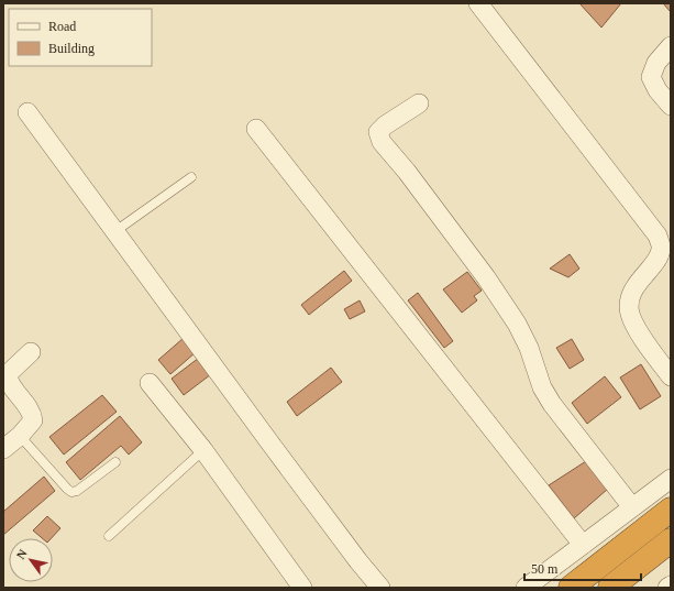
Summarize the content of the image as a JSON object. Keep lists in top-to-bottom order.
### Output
{
  "legend": ["Road", "Building"],
  "scale_bar": "50 m",
  "north": "top left"
}
